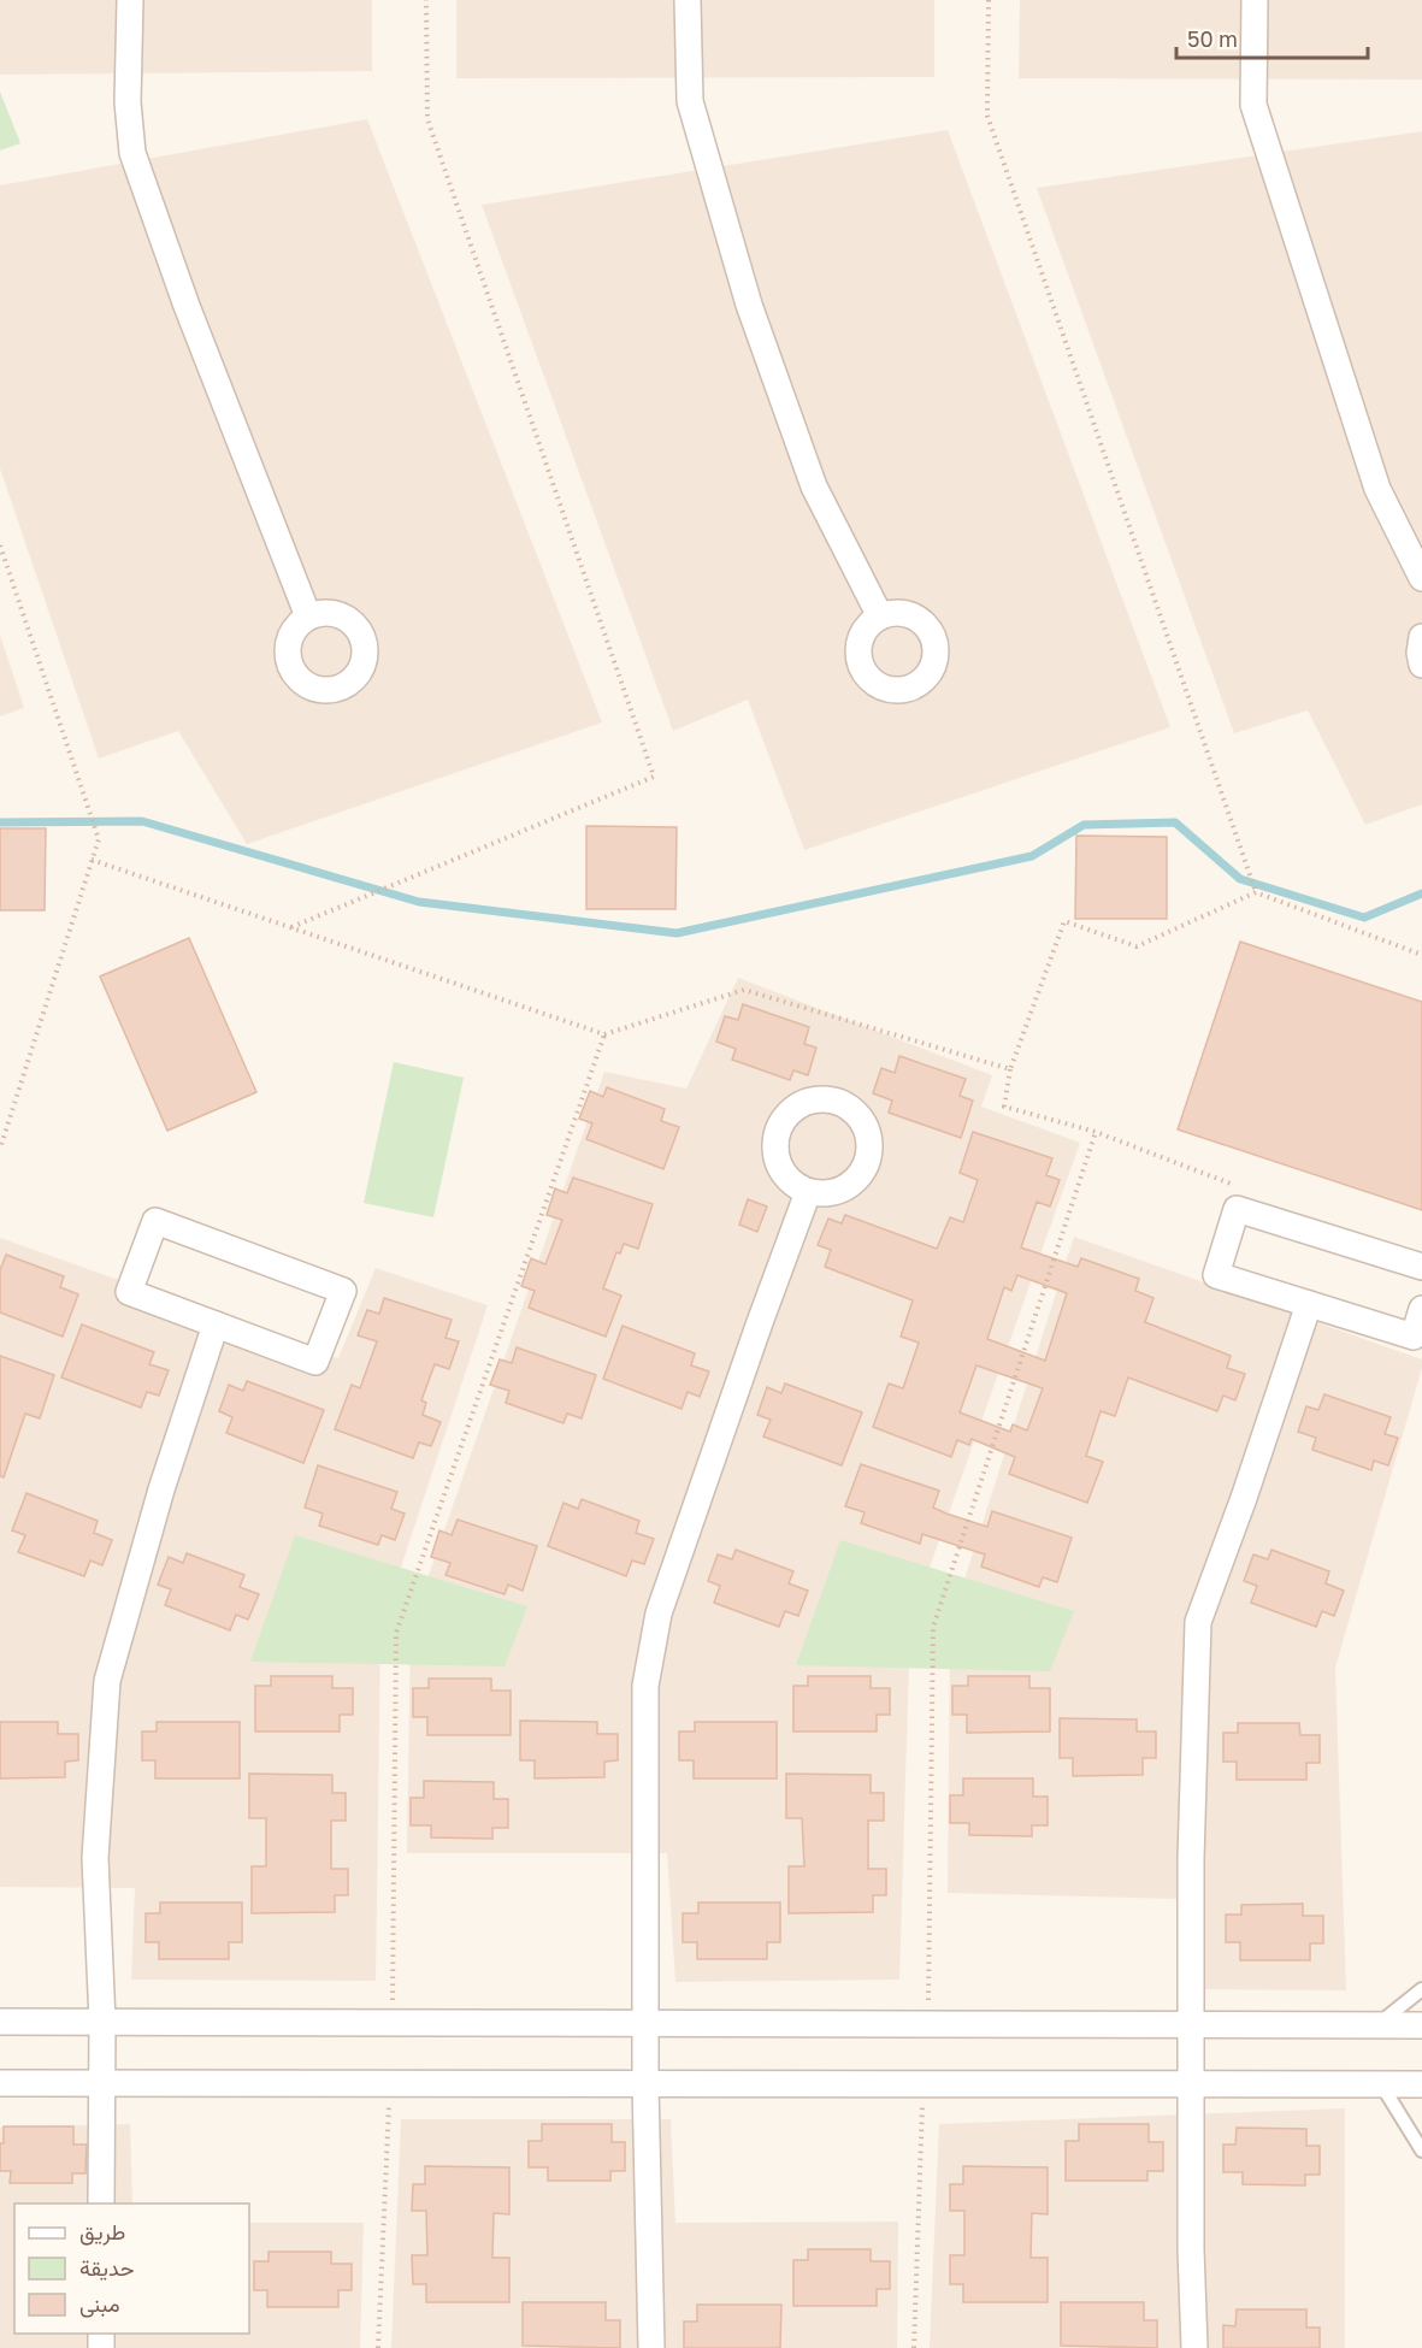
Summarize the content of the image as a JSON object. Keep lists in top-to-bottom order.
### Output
{
  "legend": ["طريق", "حديقة", "مبنى"],
  "scale_bar": "50 m"
}
